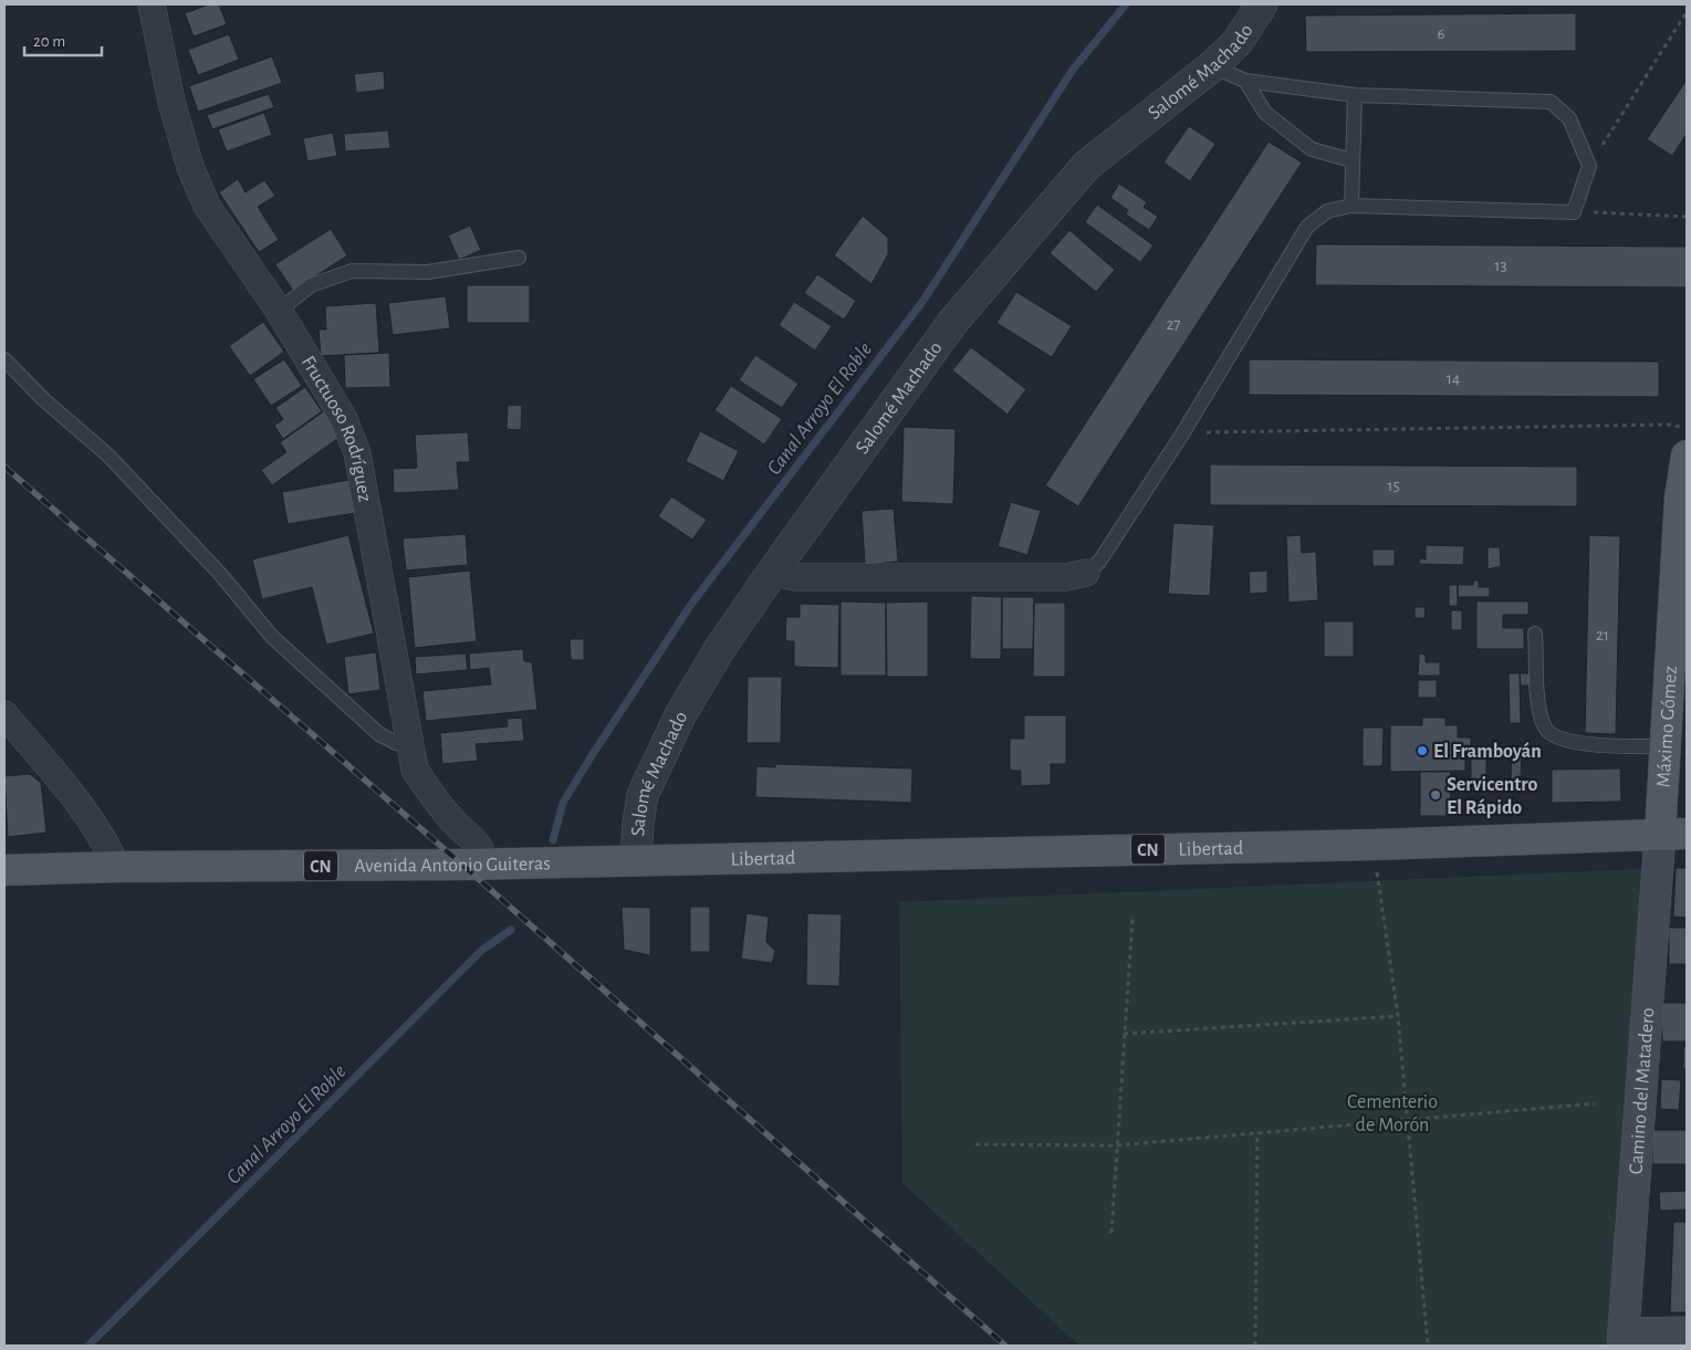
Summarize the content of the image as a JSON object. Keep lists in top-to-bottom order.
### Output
{
  "streets": {
    "main road": [
      "Máximo Gómez",
      "Libertad",
      "CN",
      "Avenida Antonio Guiteras",
      "Camino del Matadero"
    ],
    "street": ["Salomé Machado", "Fructuoso Rodríguez"]
  },
  "crossings": [
    ["Salomé Machado", "Libertad"],
    ["Salomé Machado", "Avenida Antonio Guiteras"],
    ["Fructuoso Rodríguez", "Avenida Antonio Guiteras"],
    ["Máximo Gómez", "Libertad"],
    ["Máximo Gómez", "Camino del Matadero"],
    ["Libertad", "Avenida Antonio Guiteras"],
    ["Libertad", "Camino del Matadero"]
  ],
  "water": ["Canal Arroyo El Roble"],
  "parks": ["Cementerio de Morón"],
  "places": ["El Framboyán", "Servicentro El Rápido"],
  "house_numbers": [
    "6",
    "13",
    "27",
    "14",
    "15",
    "21"
  ],
  "scale_bar": "20 m"
}
